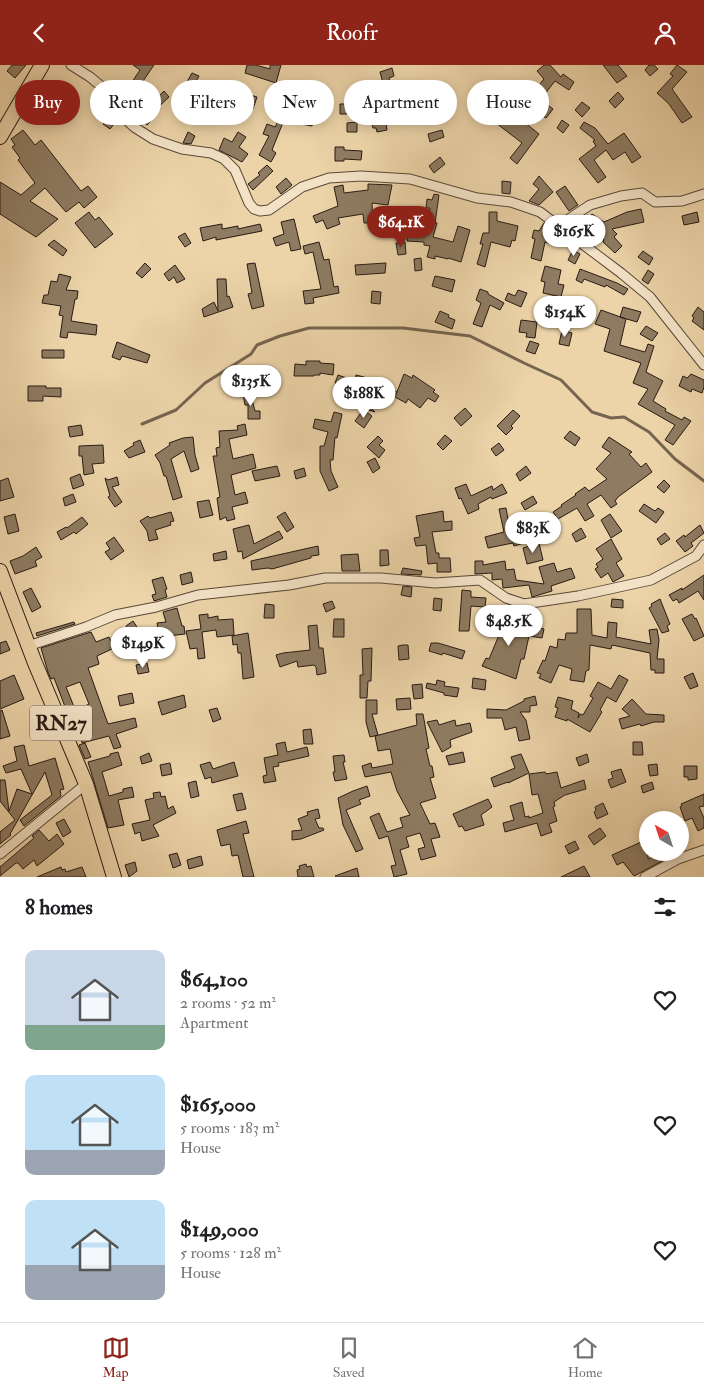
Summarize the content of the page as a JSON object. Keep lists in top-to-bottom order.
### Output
{
  "streets": {
    "main road": ["RN27"]
  },
  "north": "top left",
  "page": {
    "header": "Roofr",
    "chip": [
      "Buy",
      "Rent",
      "Filters",
      "New",
      "Apartment",
      "House"
    ],
    "price": [
      "$64.1K",
      "$165K",
      "$154K",
      "$135K",
      "$188K",
      "$83K",
      "$48.5K",
      "$149K"
    ],
    "heading": "8 homes",
    "list": [
      {
        "name": "$64,100",
        "note": "2 rooms · 52 m² · Apartment"
      },
      {
        "name": "$165,000",
        "note": "5 rooms · 183 m² · House"
      },
      {
        "name": "$149,000",
        "note": "5 rooms · 128 m² · House"
      }
    ],
    "tabs": ["Map", "Saved", "Home"]
  }
}
